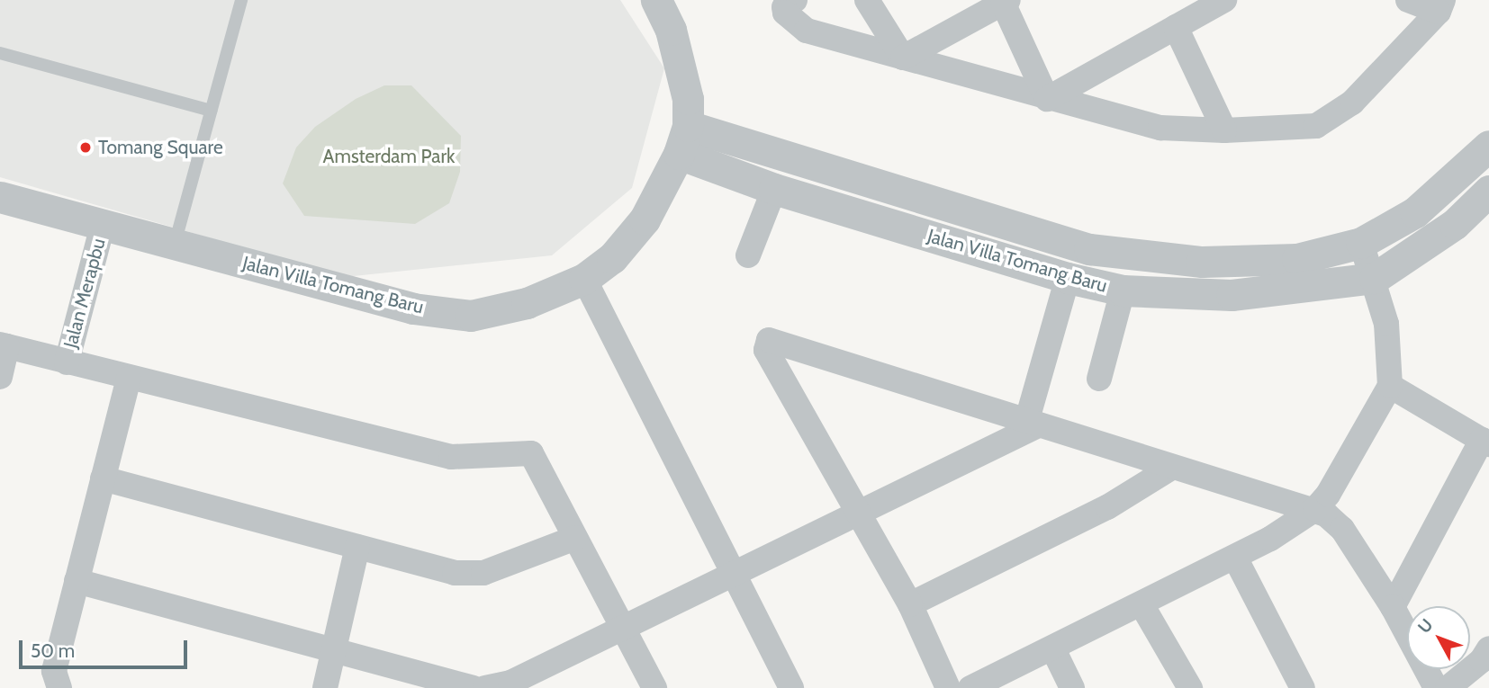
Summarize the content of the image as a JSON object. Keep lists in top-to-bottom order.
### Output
{
  "streets": {
    "street": ["Jalan Villa Tomang Baru", "Jalan Merapbu"]
  },
  "crossings": [
    ["Jalan Villa Tomang Baru", "Jalan Merapbu"]
  ],
  "parks": ["Amsterdam Park"],
  "places": ["Tomang Square"],
  "scale_bar": "50 m",
  "north": "top left"
}
